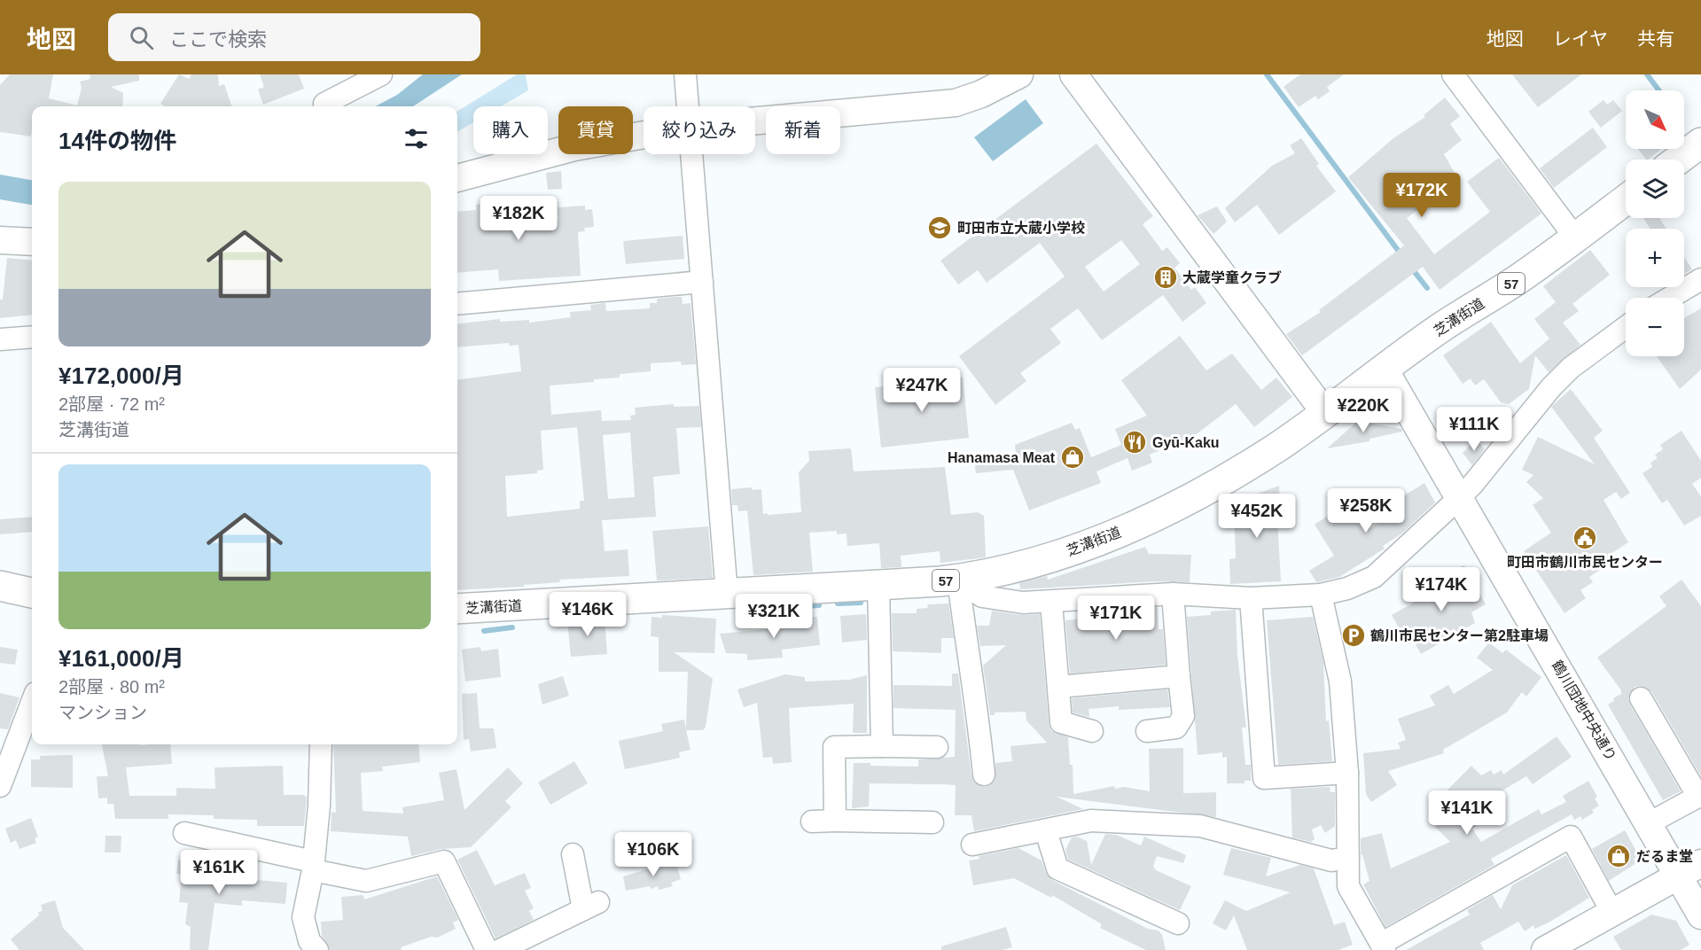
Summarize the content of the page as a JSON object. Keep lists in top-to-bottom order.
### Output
{
  "streets": {
    "main road": ["57", "芝溝街道"],
    "street": ["鶴川団地中央通り"]
  },
  "crossings": [
    ["芝溝街道", "鶴川団地中央通り"]
  ],
  "places": {
    "school or university": ["町田市立大蔵小学校"],
    "building": ["大蔵学童クラブ"],
    "restaurant": ["Gyū-Kaku"],
    "shop": ["Hanamasa Meat", "だるま堂"],
    "public building": ["町田市鶴川市民センター"],
    "parking": ["鶴川市民センター第2駐車場"]
  },
  "north": "bottom right",
  "page": {
    "header": "地図",
    "search": "ここで検索",
    "nav": ["地図", "レイヤ", "共有"],
    "map_buttons": ["+", "−"],
    "chip": [
      "購入",
      "賃貸",
      "絞り込み",
      "新着"
    ],
    "heading": "14件の物件",
    "list": [
      {
        "name": "¥172,000/月",
        "note": "2部屋 · 72 m² · 芝溝街道"
      },
      {
        "name": "¥161,000/月",
        "note": "2部屋 · 80 m² · マンション"
      }
    ],
    "price": [
      "¥172K",
      "¥182K",
      "¥247K",
      "¥220K",
      "¥111K",
      "¥258K",
      "¥452K",
      "¥174K",
      "¥146K",
      "¥321K",
      "¥171K",
      "¥141K",
      "¥106K",
      "¥161K"
    ]
  }
}
